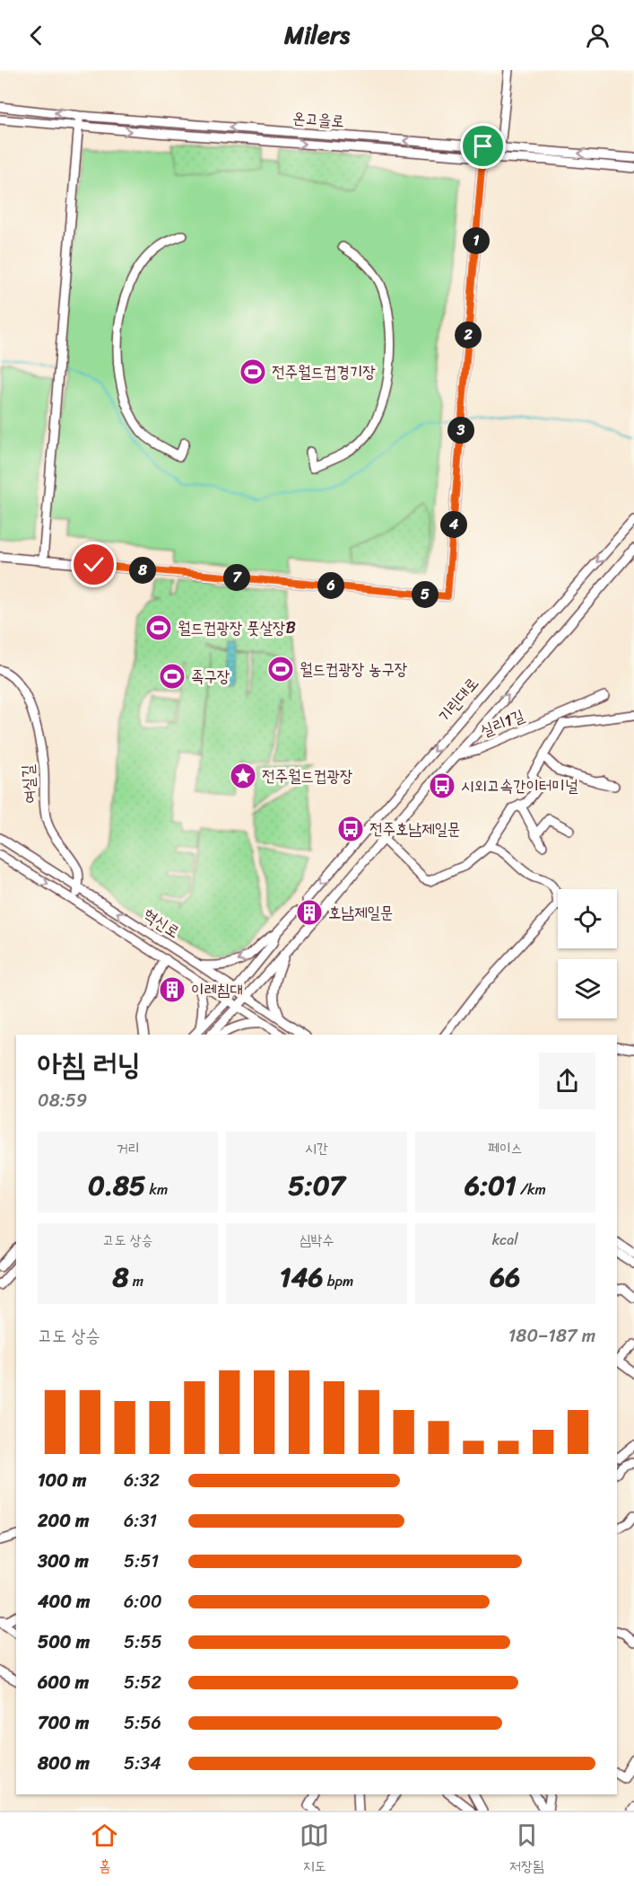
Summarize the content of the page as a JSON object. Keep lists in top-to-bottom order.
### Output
{
  "streets": {
    "street": [
      "온고을로",
      "기린대로",
      "실리1길",
      "여실길",
      "혁신로"
    ]
  },
  "crossings": [
    ["여실길", "혁신로"]
  ],
  "places": {
    "sports": [
      "전주월드컵경기장",
      "월드컵광장 풋살장B",
      "월드컵광장 농구장",
      "족구장"
    ],
    "place": ["전주월드컵광장"],
    "bus stop": ["시외고속간이터미널", "전주호남제일문"],
    "building": ["호남제일문", "이레침대"]
  },
  "page": {
    "header": "Milers",
    "pins": [
      "1",
      "2",
      "3",
      "4",
      "8",
      "7",
      "6",
      "5"
    ],
    "heading": ["아침 러닝", "08:59"],
    "stats": [
      ["거리", "0.85 km"],
      ["시간", "5:07"],
      ["페이스", "6:01 /km"],
      ["고도 상승", "8 m"],
      ["심박수", "146 bpm"],
      ["kcal", "66"]
    ],
    "chart": ["고도 상승", "180–187 m"],
    "list": [
      {
        "name": "100 m",
        "note": "6:32"
      },
      {
        "name": "200 m",
        "note": "6:31"
      },
      {
        "name": "300 m",
        "note": "5:51"
      },
      {
        "name": "400 m",
        "note": "6:00"
      },
      {
        "name": "500 m",
        "note": "5:55"
      },
      {
        "name": "600 m",
        "note": "5:52"
      },
      {
        "name": "700 m",
        "note": "5:56"
      },
      {
        "name": "800 m",
        "note": "5:34"
      }
    ],
    "tabs": ["홈", "지도", "저장됨"]
  }
}
